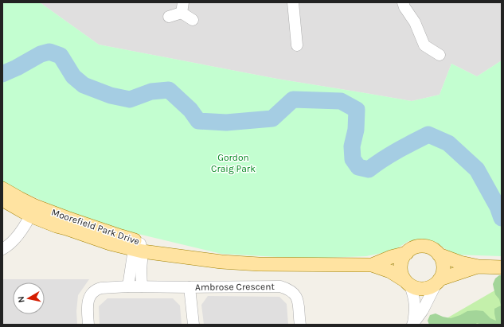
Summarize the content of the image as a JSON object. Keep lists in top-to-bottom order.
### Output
{
  "streets": {
    "main road": ["Moorefield Park Drive"],
    "street": ["Ambrose Crescent"]
  },
  "parks": ["Gordon Craig Park"],
  "north": "left"
}
